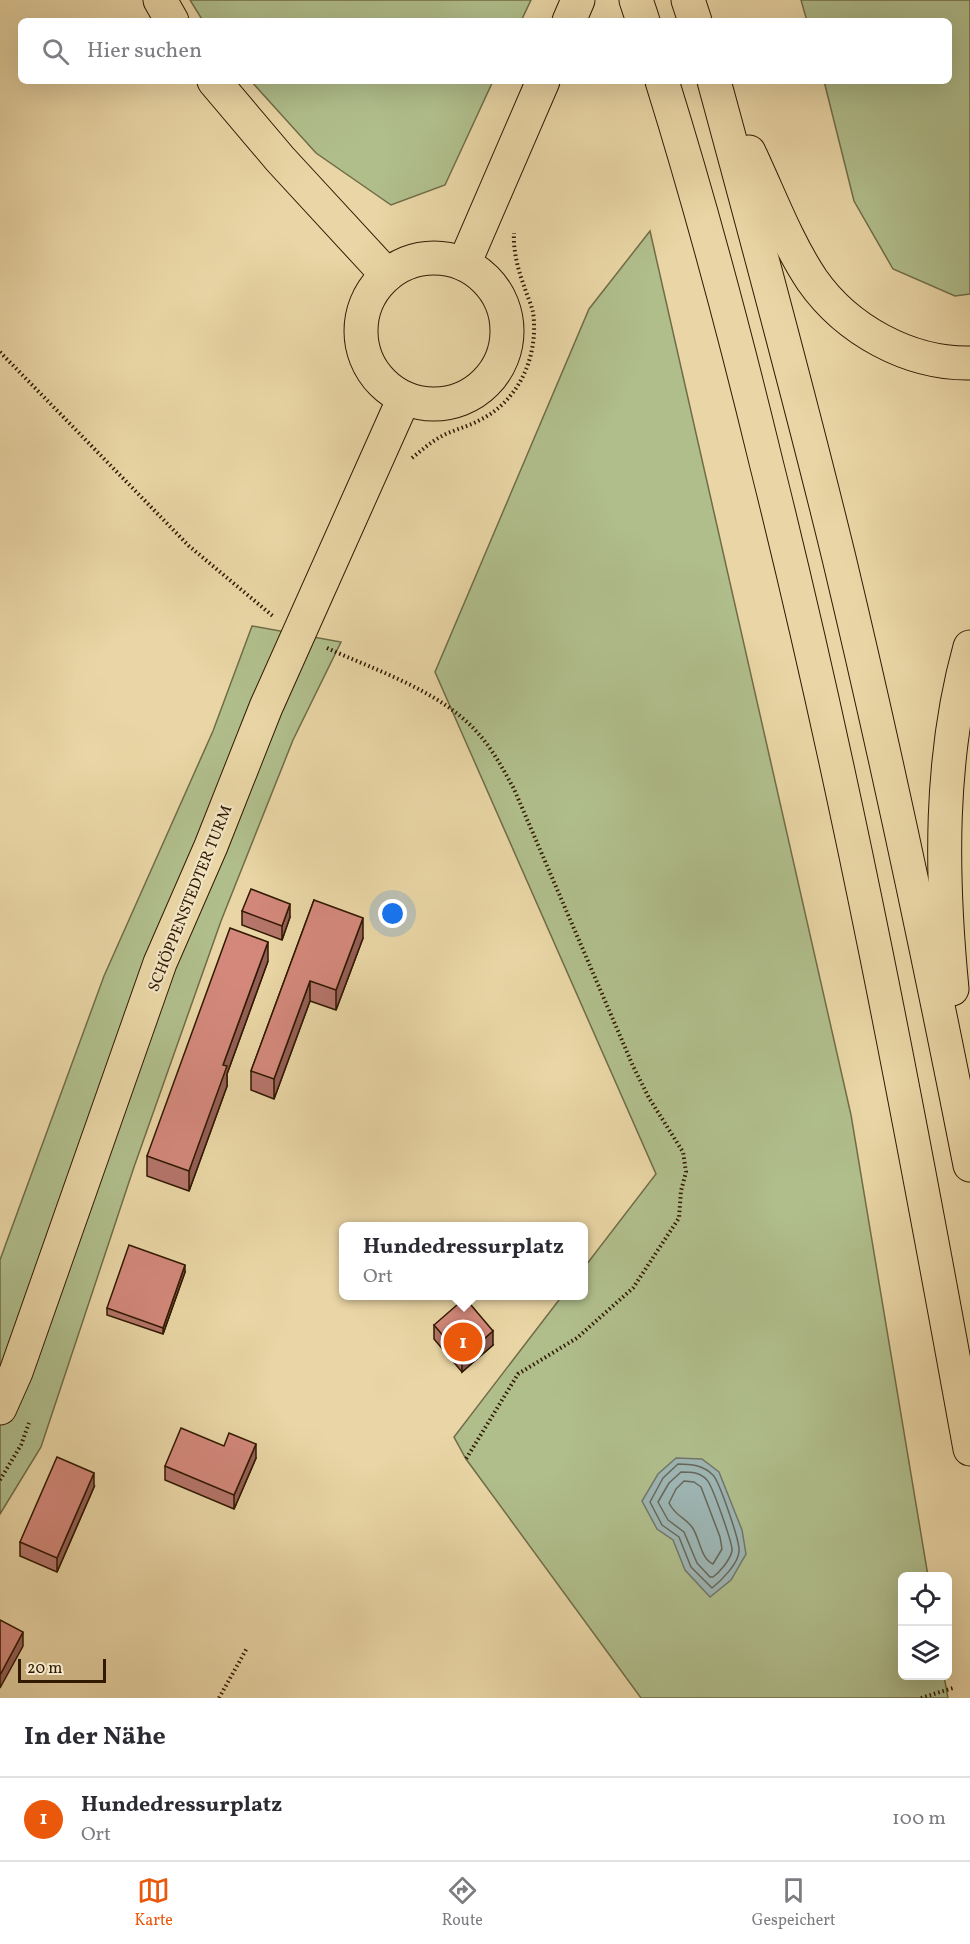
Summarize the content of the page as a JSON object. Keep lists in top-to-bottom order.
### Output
{
  "streets": {
    "main road": ["SCHÖPPENSTEDTER TURM"]
  },
  "scale_bar": "20 m",
  "page": {
    "search": "Hier suchen",
    "popup": ["Hundedressurplatz", "Ort"],
    "pins": "1",
    "scale": "20 m",
    "heading": "In der Nähe",
    "list": [
      {
        "mark": "1",
        "name": "Hundedressurplatz",
        "note": "Ort",
        "value": "100 m"
      }
    ],
    "nav": ["Karte", "Route", "Gespeichert"]
  }
}
